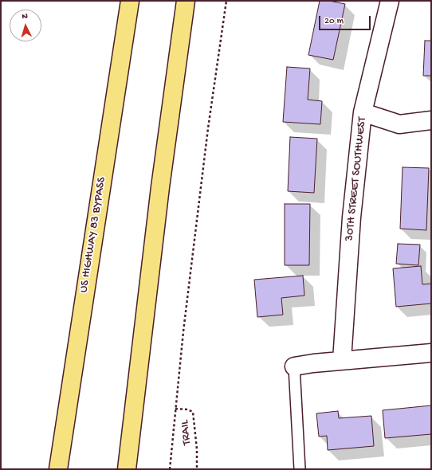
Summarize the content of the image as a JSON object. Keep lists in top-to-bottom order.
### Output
{
  "streets": {
    "highway": ["US HIGHWAY 83 BYPASS"],
    "street": ["30TH STREET SOUTHWEST"],
    "path": ["TRAIL"]
  },
  "scale_bar": "20 m",
  "north": "top"
}
